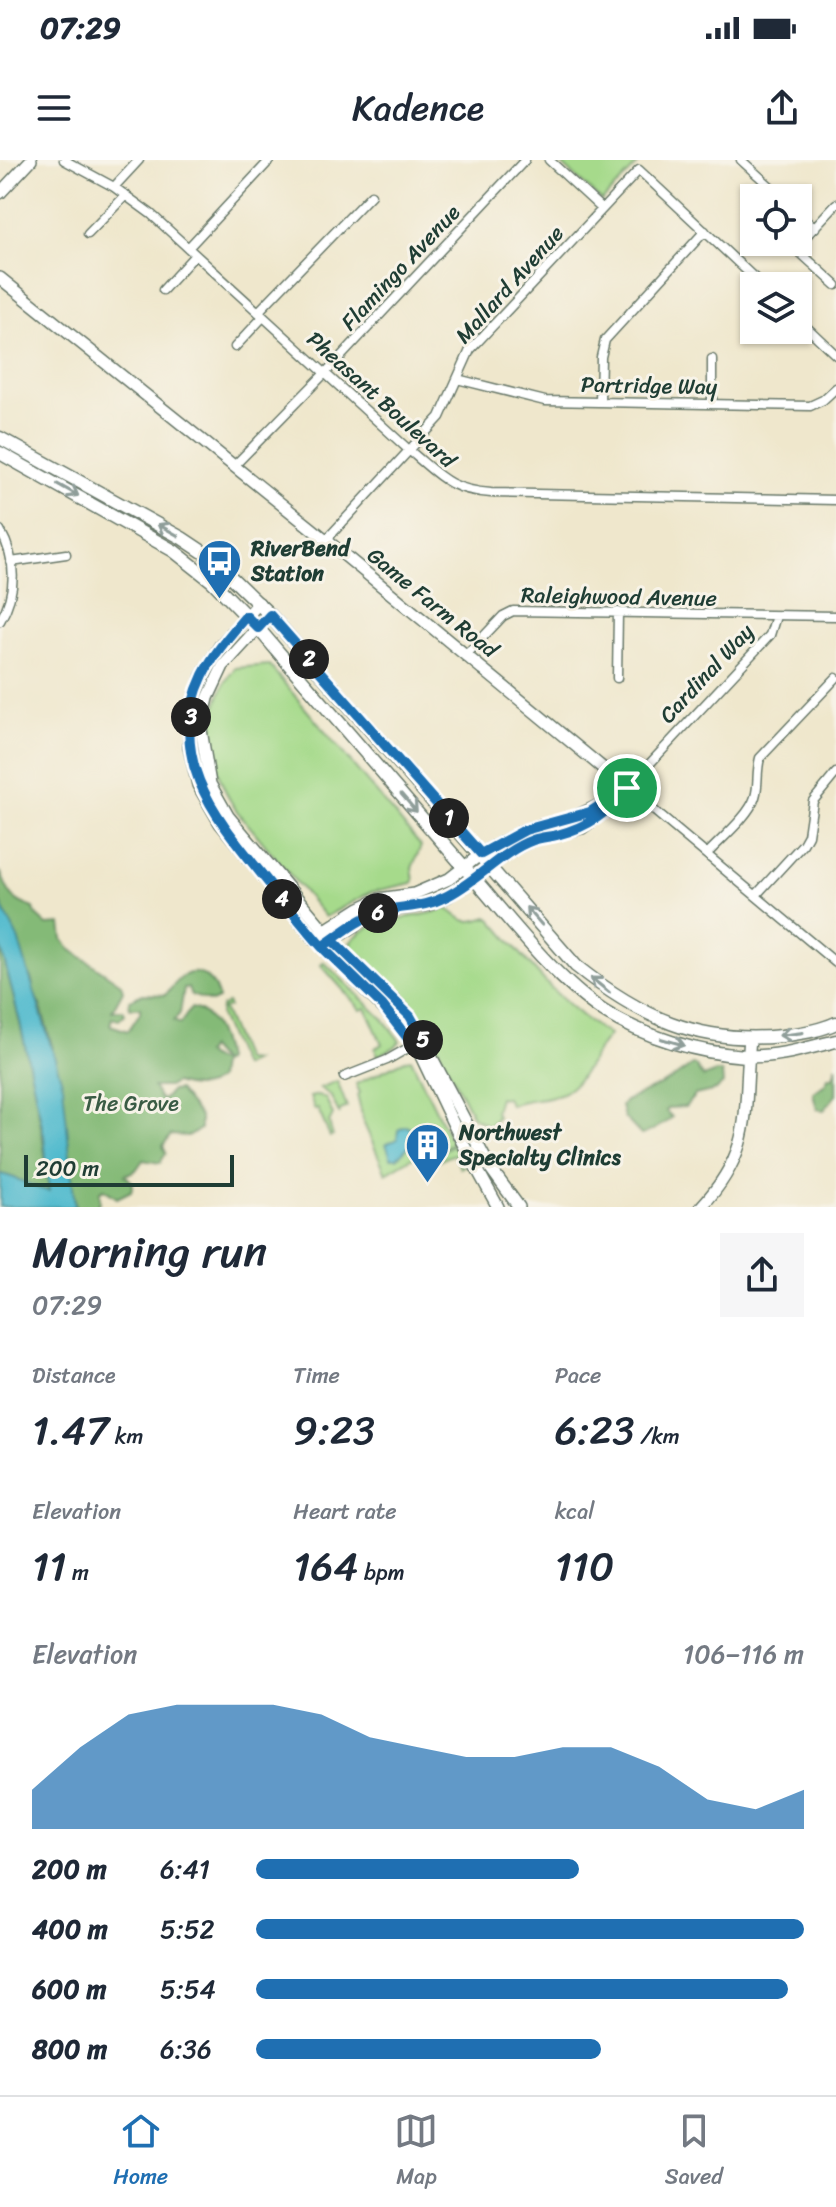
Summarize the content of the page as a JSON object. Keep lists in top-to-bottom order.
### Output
{
  "streets": {
    "street": [
      "Flamingo Avenue",
      "Mallard Avenue",
      "Partridge Way",
      "Pheasant Boulevard",
      "Raleighwood Avenue",
      "Game Farm Road",
      "Cardinal Way"
    ]
  },
  "crossings": [
    ["Flamingo Avenue", "Pheasant Boulevard"],
    ["Flamingo Avenue", "Game Farm Road"],
    ["Mallard Avenue", "Partridge Way"],
    ["Mallard Avenue", "Pheasant Boulevard"],
    ["Mallard Avenue", "Game Farm Road"],
    ["Raleighwood Avenue", "Game Farm Road"],
    ["Raleighwood Avenue", "Cardinal Way"],
    ["Game Farm Road", "Cardinal Way"]
  ],
  "parks": ["The Grove"],
  "places": {
    "bus stop": ["RiverBend Station"],
    "building": ["Northwest Specialty Clinics"]
  },
  "scale_bar": "200 m",
  "page": {
    "status": "07:29",
    "header": "Kadence",
    "pins": [
      "2",
      "3",
      "1",
      "4",
      "6",
      "5"
    ],
    "scale": "200 m",
    "heading": ["Morning run", "07:29"],
    "stats": [
      ["Distance", "1.47 km"],
      ["Time", "9:23"],
      ["Pace", "6:23 /km"],
      ["Elevation", "11 m"],
      ["Heart rate", "164 bpm"],
      ["kcal", "110"]
    ],
    "chart": ["Elevation", "106–116 m"],
    "list": [
      {
        "name": "200 m",
        "note": "6:41"
      },
      {
        "name": "400 m",
        "note": "5:52"
      },
      {
        "name": "600 m",
        "note": "5:54"
      },
      {
        "name": "800 m",
        "note": "6:36"
      }
    ],
    "tabs": ["Home", "Map", "Saved"]
  }
}
